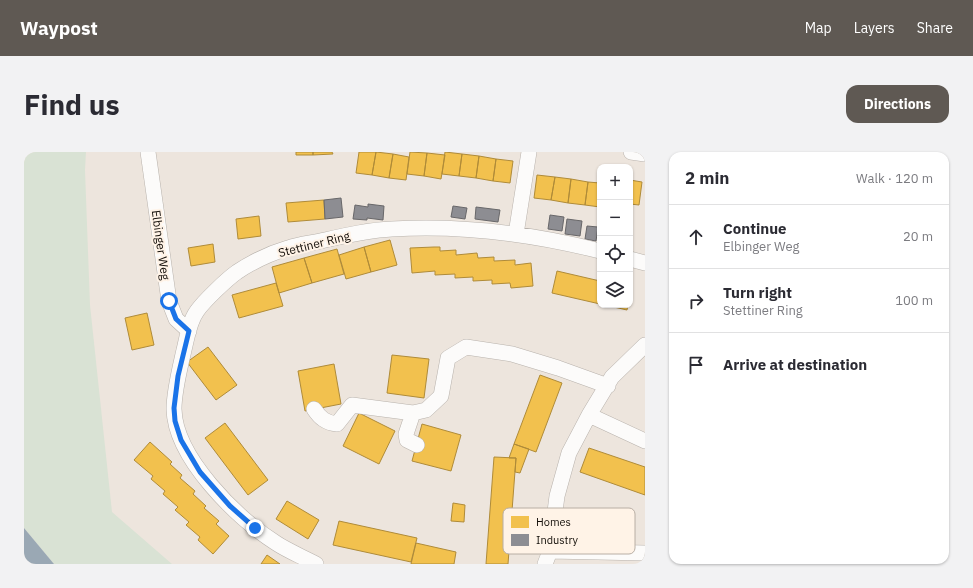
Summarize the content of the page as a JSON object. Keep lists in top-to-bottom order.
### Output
{
  "streets": {
    "street": ["Stettiner Ring", "Elbinger Weg"]
  },
  "crossings": [
    ["Stettiner Ring", "Elbinger Weg"]
  ],
  "legend": ["Homes", "Industry"],
  "page": {
    "header": "Waypost",
    "nav": ["Map", "Layers", "Share"],
    "buttons": "Directions",
    "title": "Find us",
    "heading": ["2 min", "Walk · 120 m"],
    "map_buttons": ["+", "−"],
    "list": [
      ["Continue", "Elbinger Weg", "20 m"],
      ["Turn right", "Stettiner Ring", "100 m"],
      "Arrive at destination"
    ]
  }
}
